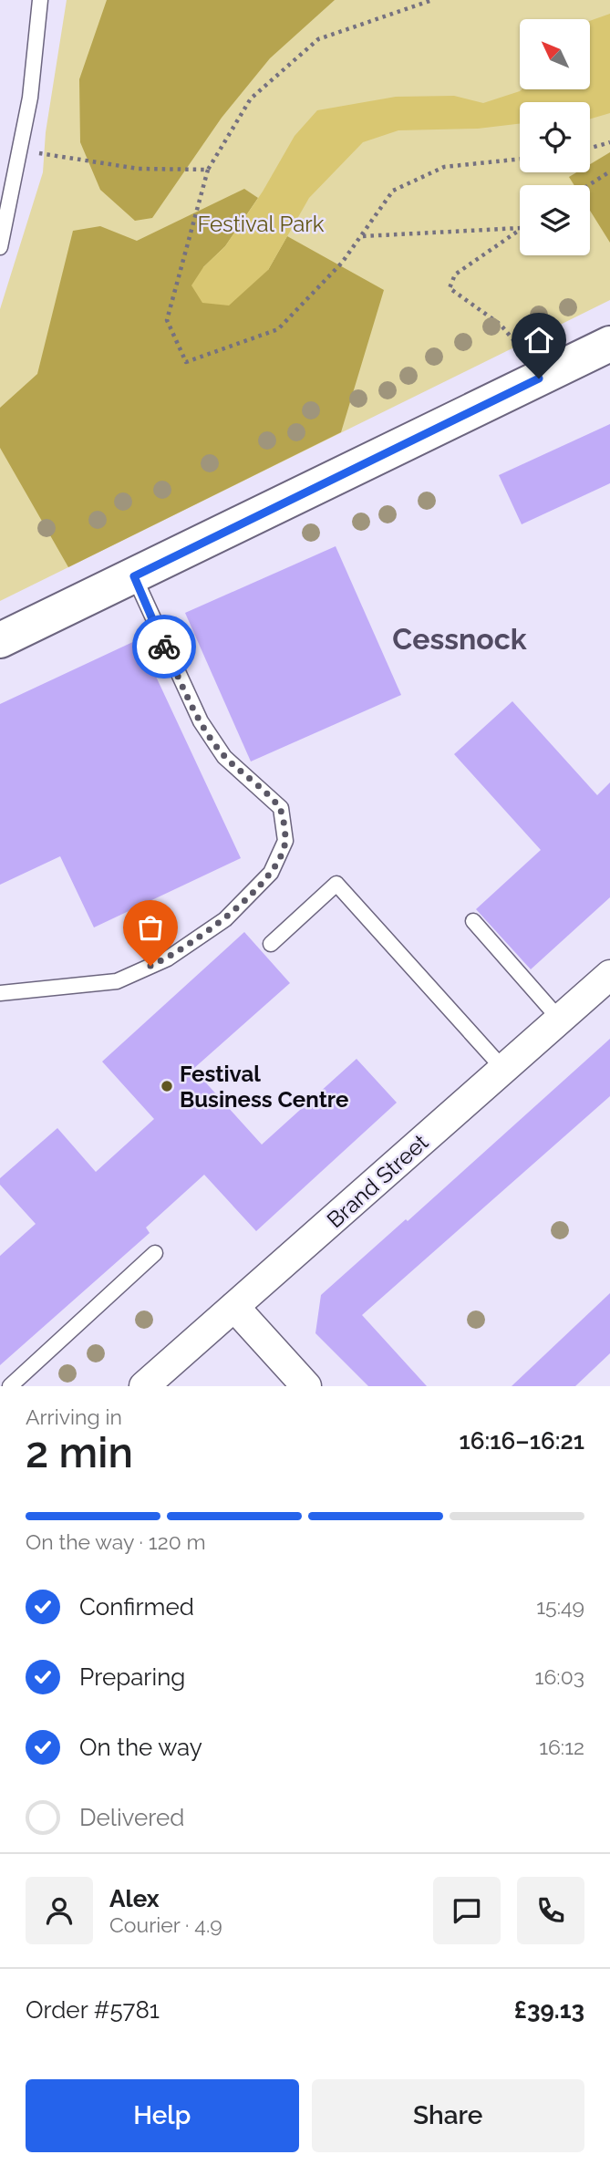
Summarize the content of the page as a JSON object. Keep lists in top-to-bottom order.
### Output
{
  "streets": {
    "street": ["Brand Street"]
  },
  "districts": ["Cessnock"],
  "parks": ["Festival Park"],
  "places": ["Festival Business Centre"],
  "north": "top left",
  "page": {
    "heading": ["2 min", "Arriving in", "16:16–16:21"],
    "panel": [
      "Alex",
      "Courier · 4.9",
      "Order #5781",
      "£39.13"
    ],
    "bar": "On the way · 120 m",
    "list": [
      ["Confirmed", "15:49"],
      ["Preparing", "16:03"],
      ["On the way", "16:12"],
      "Delivered"
    ],
    "buttons": ["Help", "Share"]
  }
}
